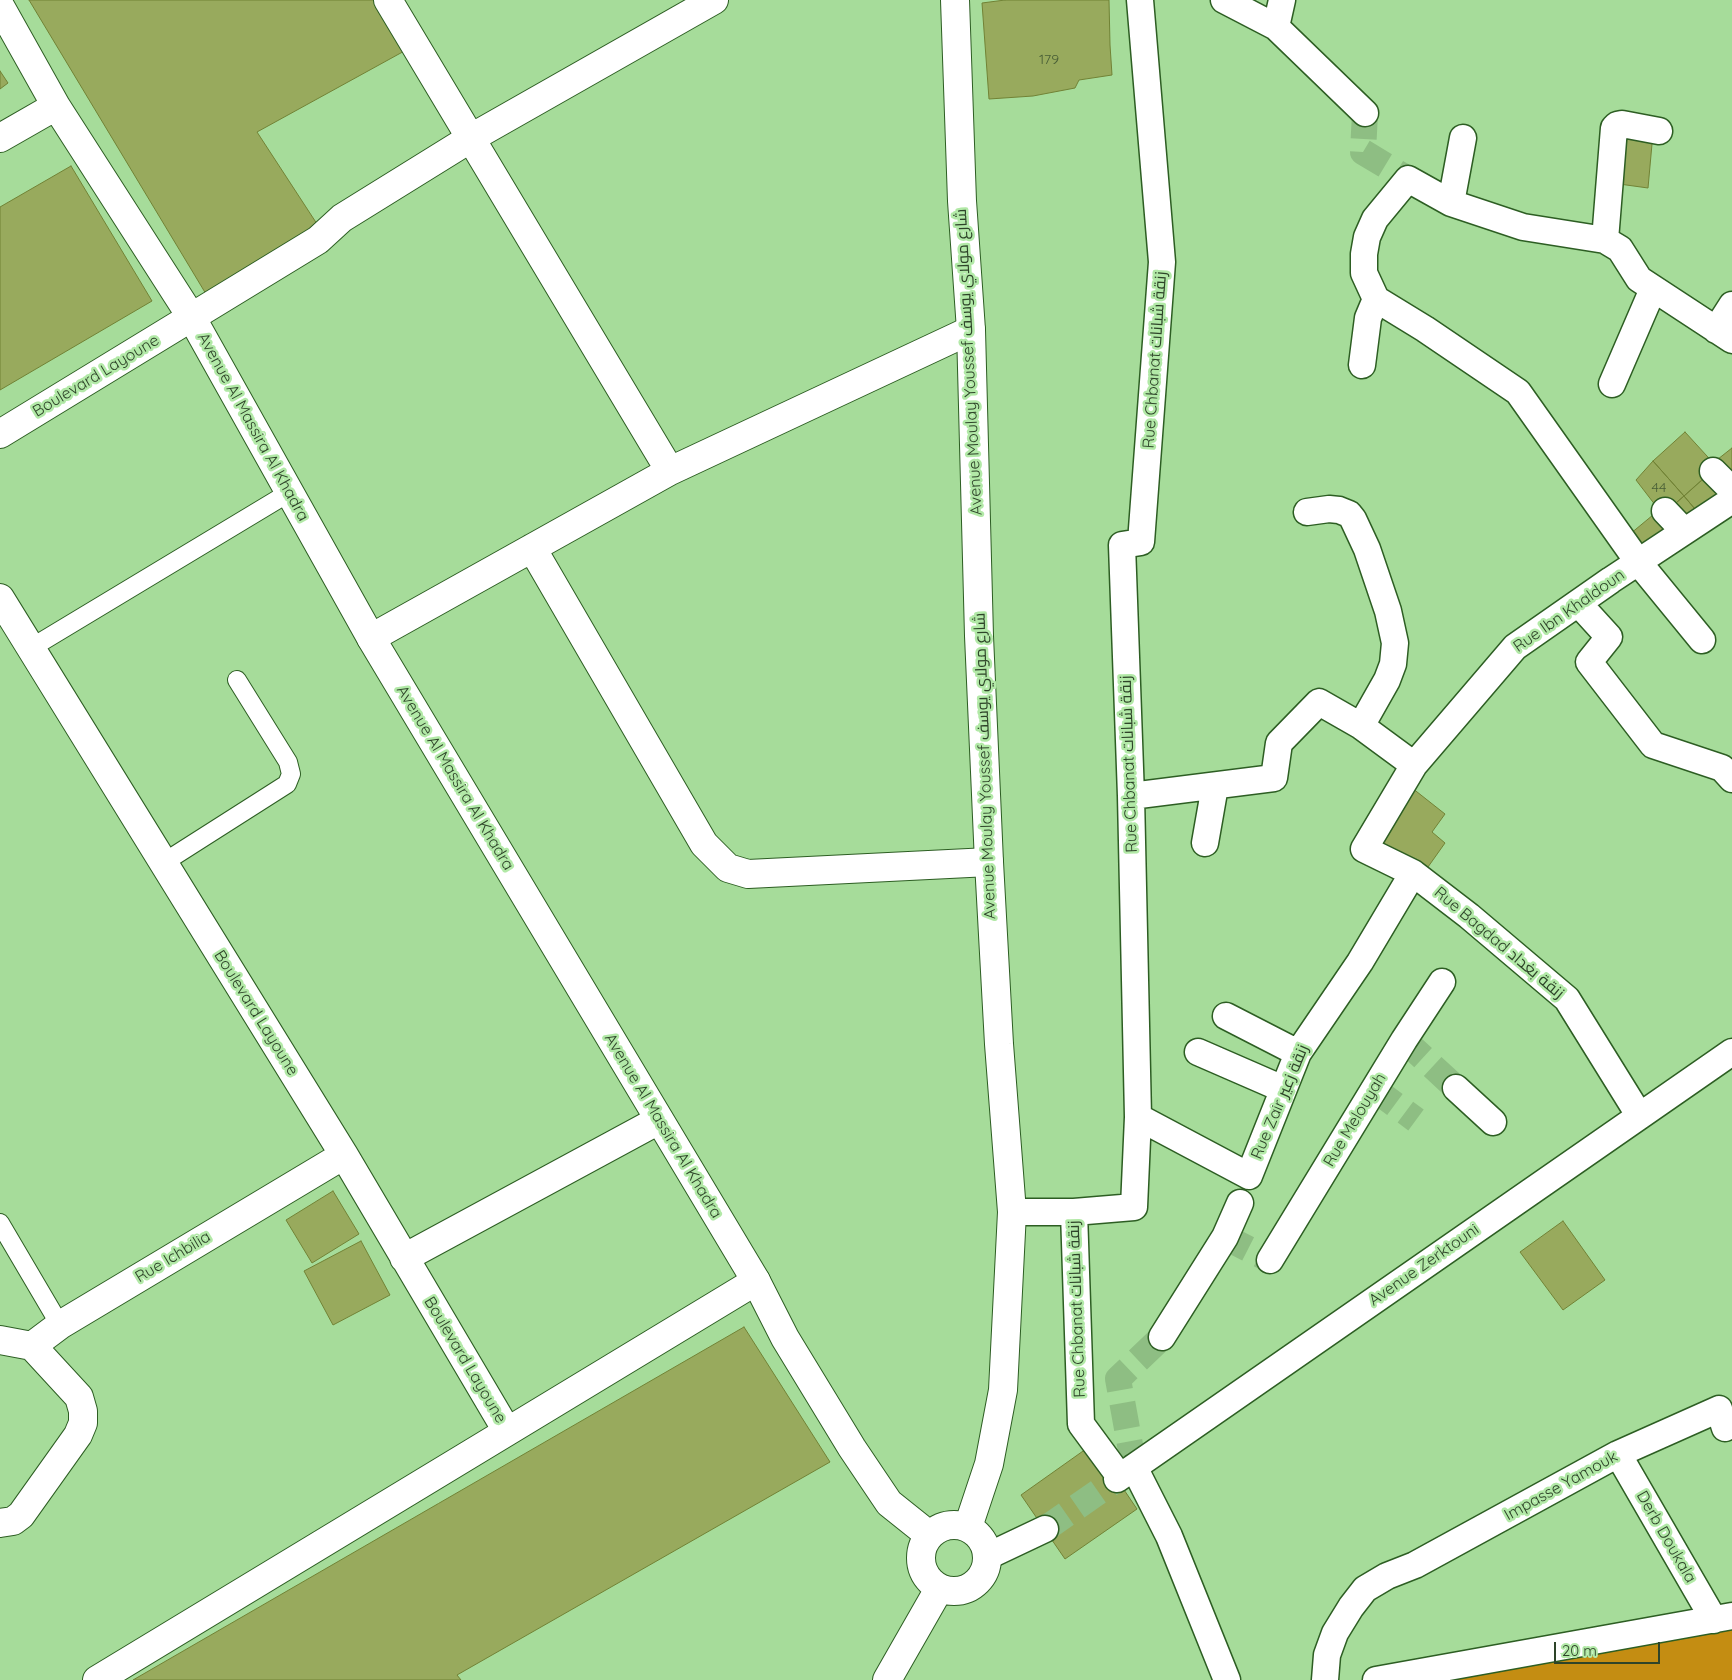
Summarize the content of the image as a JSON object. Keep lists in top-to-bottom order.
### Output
{
  "streets": {
    "street": [
      "Rue Chbanat زنقة شبانات",
      "Avenue Moulay Youssef شارع مولاي يوسف",
      "Boulevard Layoune",
      "Avenue Al Massira Al Khadra",
      "Rue Ibn Khaldoun",
      "Rue Bagdad زنقة بغداد",
      "Rue Zair زنقة زعير",
      "Rue Melouyah",
      "Rue Ichbilia",
      "Avenue Zerktouni",
      "Impasse Yamouk",
      "Derb Doukala"
    ]
  },
  "crossings": [
    ["Rue Chbanat زنقة شبانات", "Rue Zair زنقة زعير"],
    ["Rue Chbanat زنقة شبانات", "Avenue Zerktouni"],
    ["Avenue Moulay Youssef شارع مولاي يوسف", "Avenue Al Massira Al Khadra"],
    ["Boulevard Layoune", "Avenue Al Massira Al Khadra"],
    ["Boulevard Layoune", "Rue Ichbilia"],
    ["Rue Ibn Khaldoun", "Rue Bagdad زنقة بغداد"],
    ["Rue Bagdad زنقة بغداد", "Rue Zair زنقة زعير"],
    ["Rue Bagdad زنقة بغداد", "Avenue Zerktouni"],
    ["Impasse Yamouk", "Derb Doukala"]
  ],
  "house_numbers": ["179", "44"],
  "scale_bar": "20 m"
}
